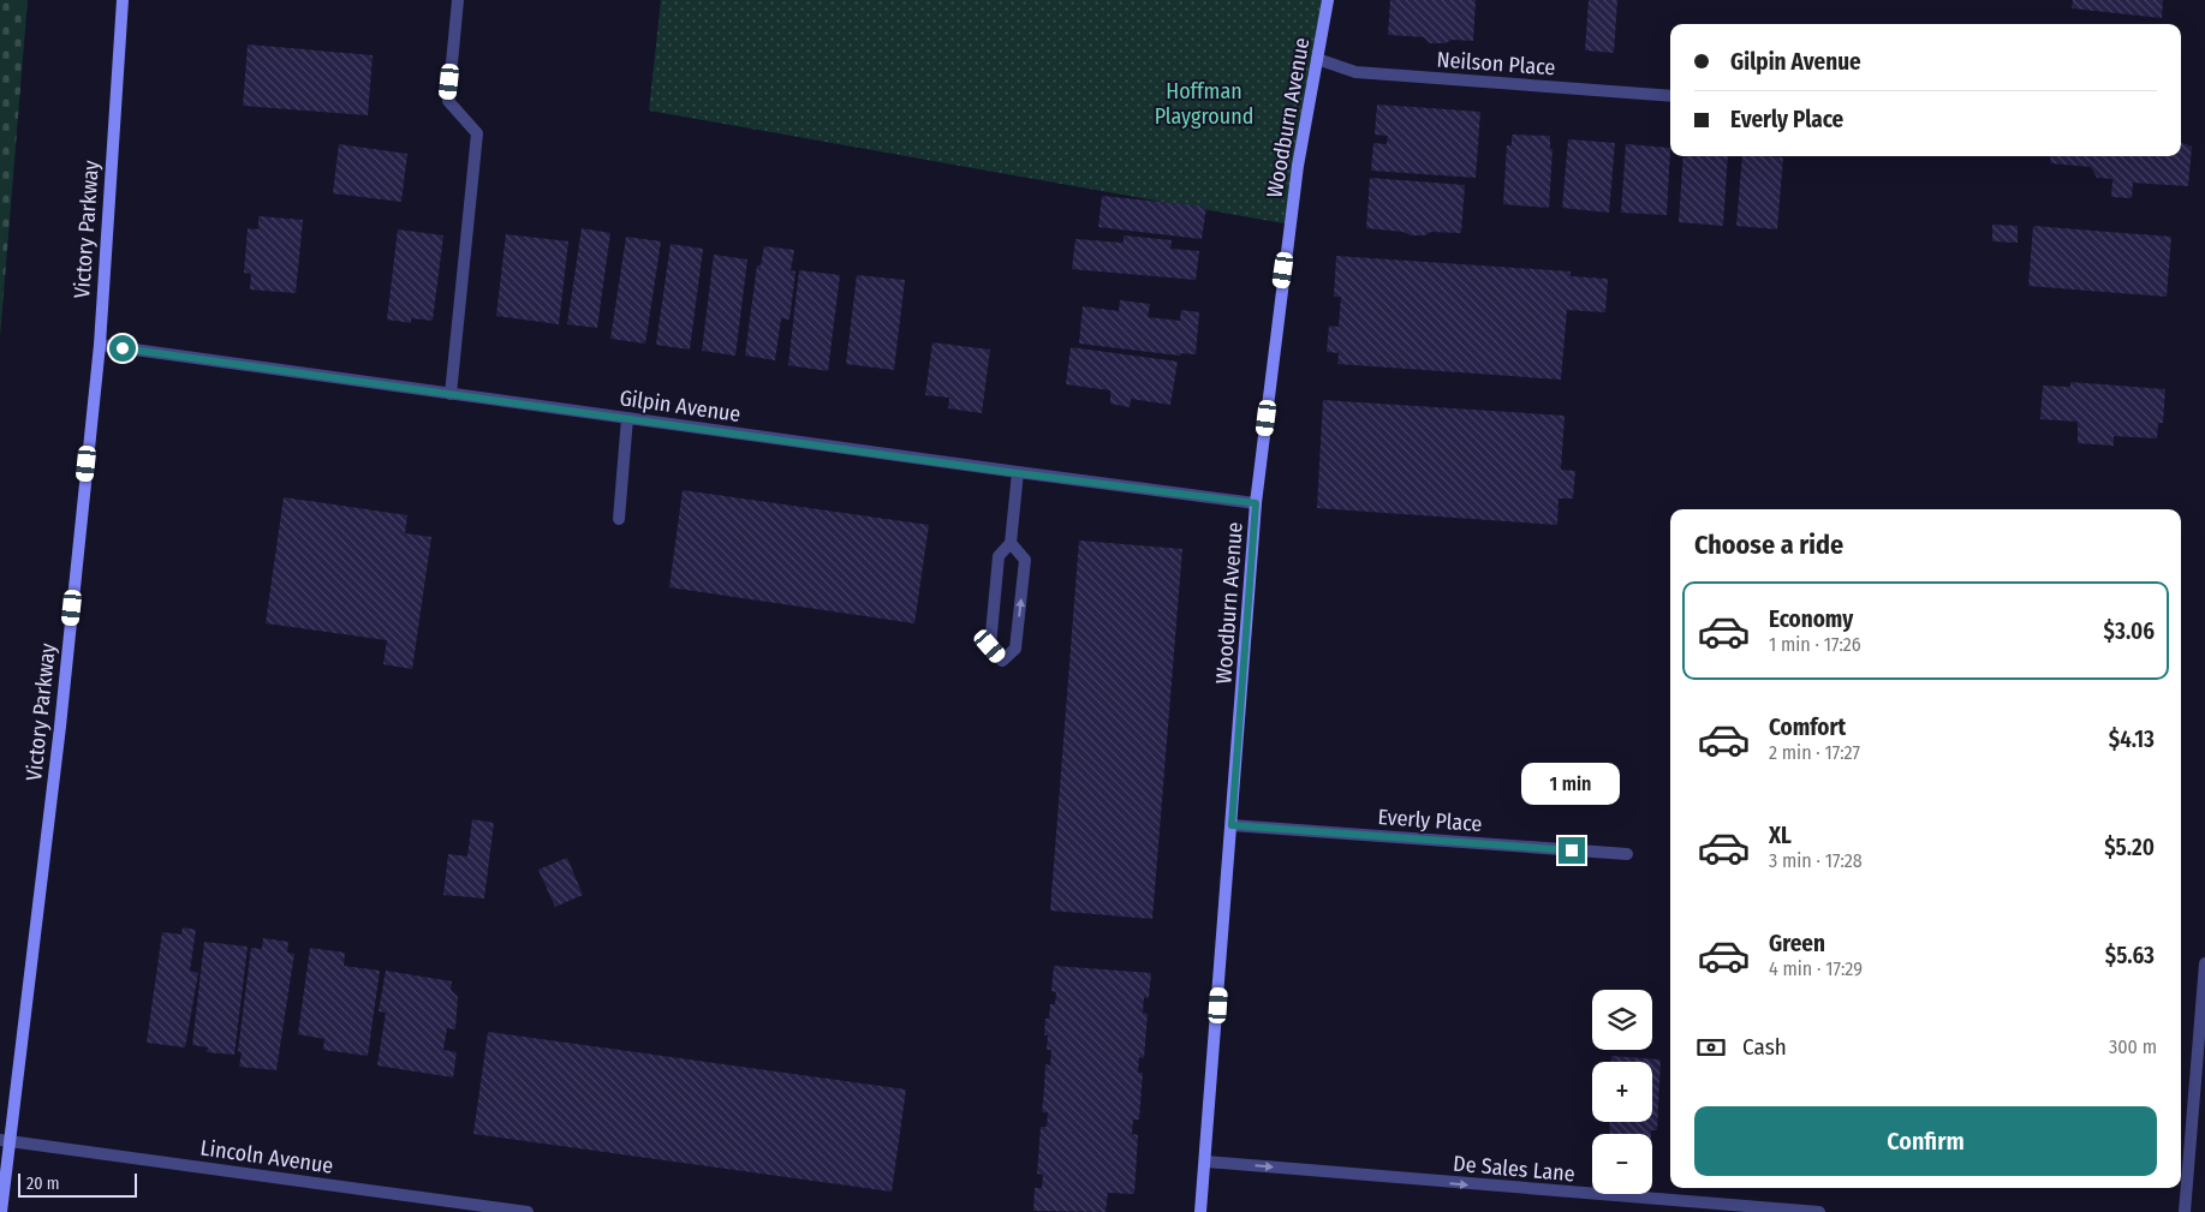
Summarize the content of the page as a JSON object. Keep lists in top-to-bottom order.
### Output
{
  "streets": {
    "street": [
      "Neilson Place",
      "Woodburn Avenue",
      "Victory Parkway",
      "Gilpin Avenue",
      "Everly Place",
      "Lincoln Avenue",
      "De Sales Lane"
    ]
  },
  "crossings": [
    ["Neilson Place", "Woodburn Avenue"],
    ["Woodburn Avenue", "Gilpin Avenue"],
    ["Woodburn Avenue", "Everly Place"],
    ["Woodburn Avenue", "De Sales Lane"],
    ["Victory Parkway", "Gilpin Avenue"],
    ["Victory Parkway", "Lincoln Avenue"]
  ],
  "one_way": ["De Sales Lane"],
  "parks": ["Hoffman Playground"],
  "scale_bar": "20 m",
  "page": {
    "banner": ["Gilpin Avenue", "Everly Place"],
    "heading": "Choose a ride",
    "list": [
      {
        "name": "Economy",
        "note": "1 min · 17:26",
        "value": "$3.06"
      },
      {
        "name": "Comfort",
        "note": "2 min · 17:27",
        "value": "$4.13"
      },
      {
        "name": "XL",
        "note": "3 min · 17:28",
        "value": "$5.20"
      },
      {
        "name": "Green",
        "note": "4 min · 17:29",
        "value": "$5.63"
      }
    ],
    "bubble": "1 min",
    "map_buttons": ["+", "−"],
    "pay": ["Cash", "300 m"],
    "buttons": "Confirm",
    "scale": "20 m"
  }
}
